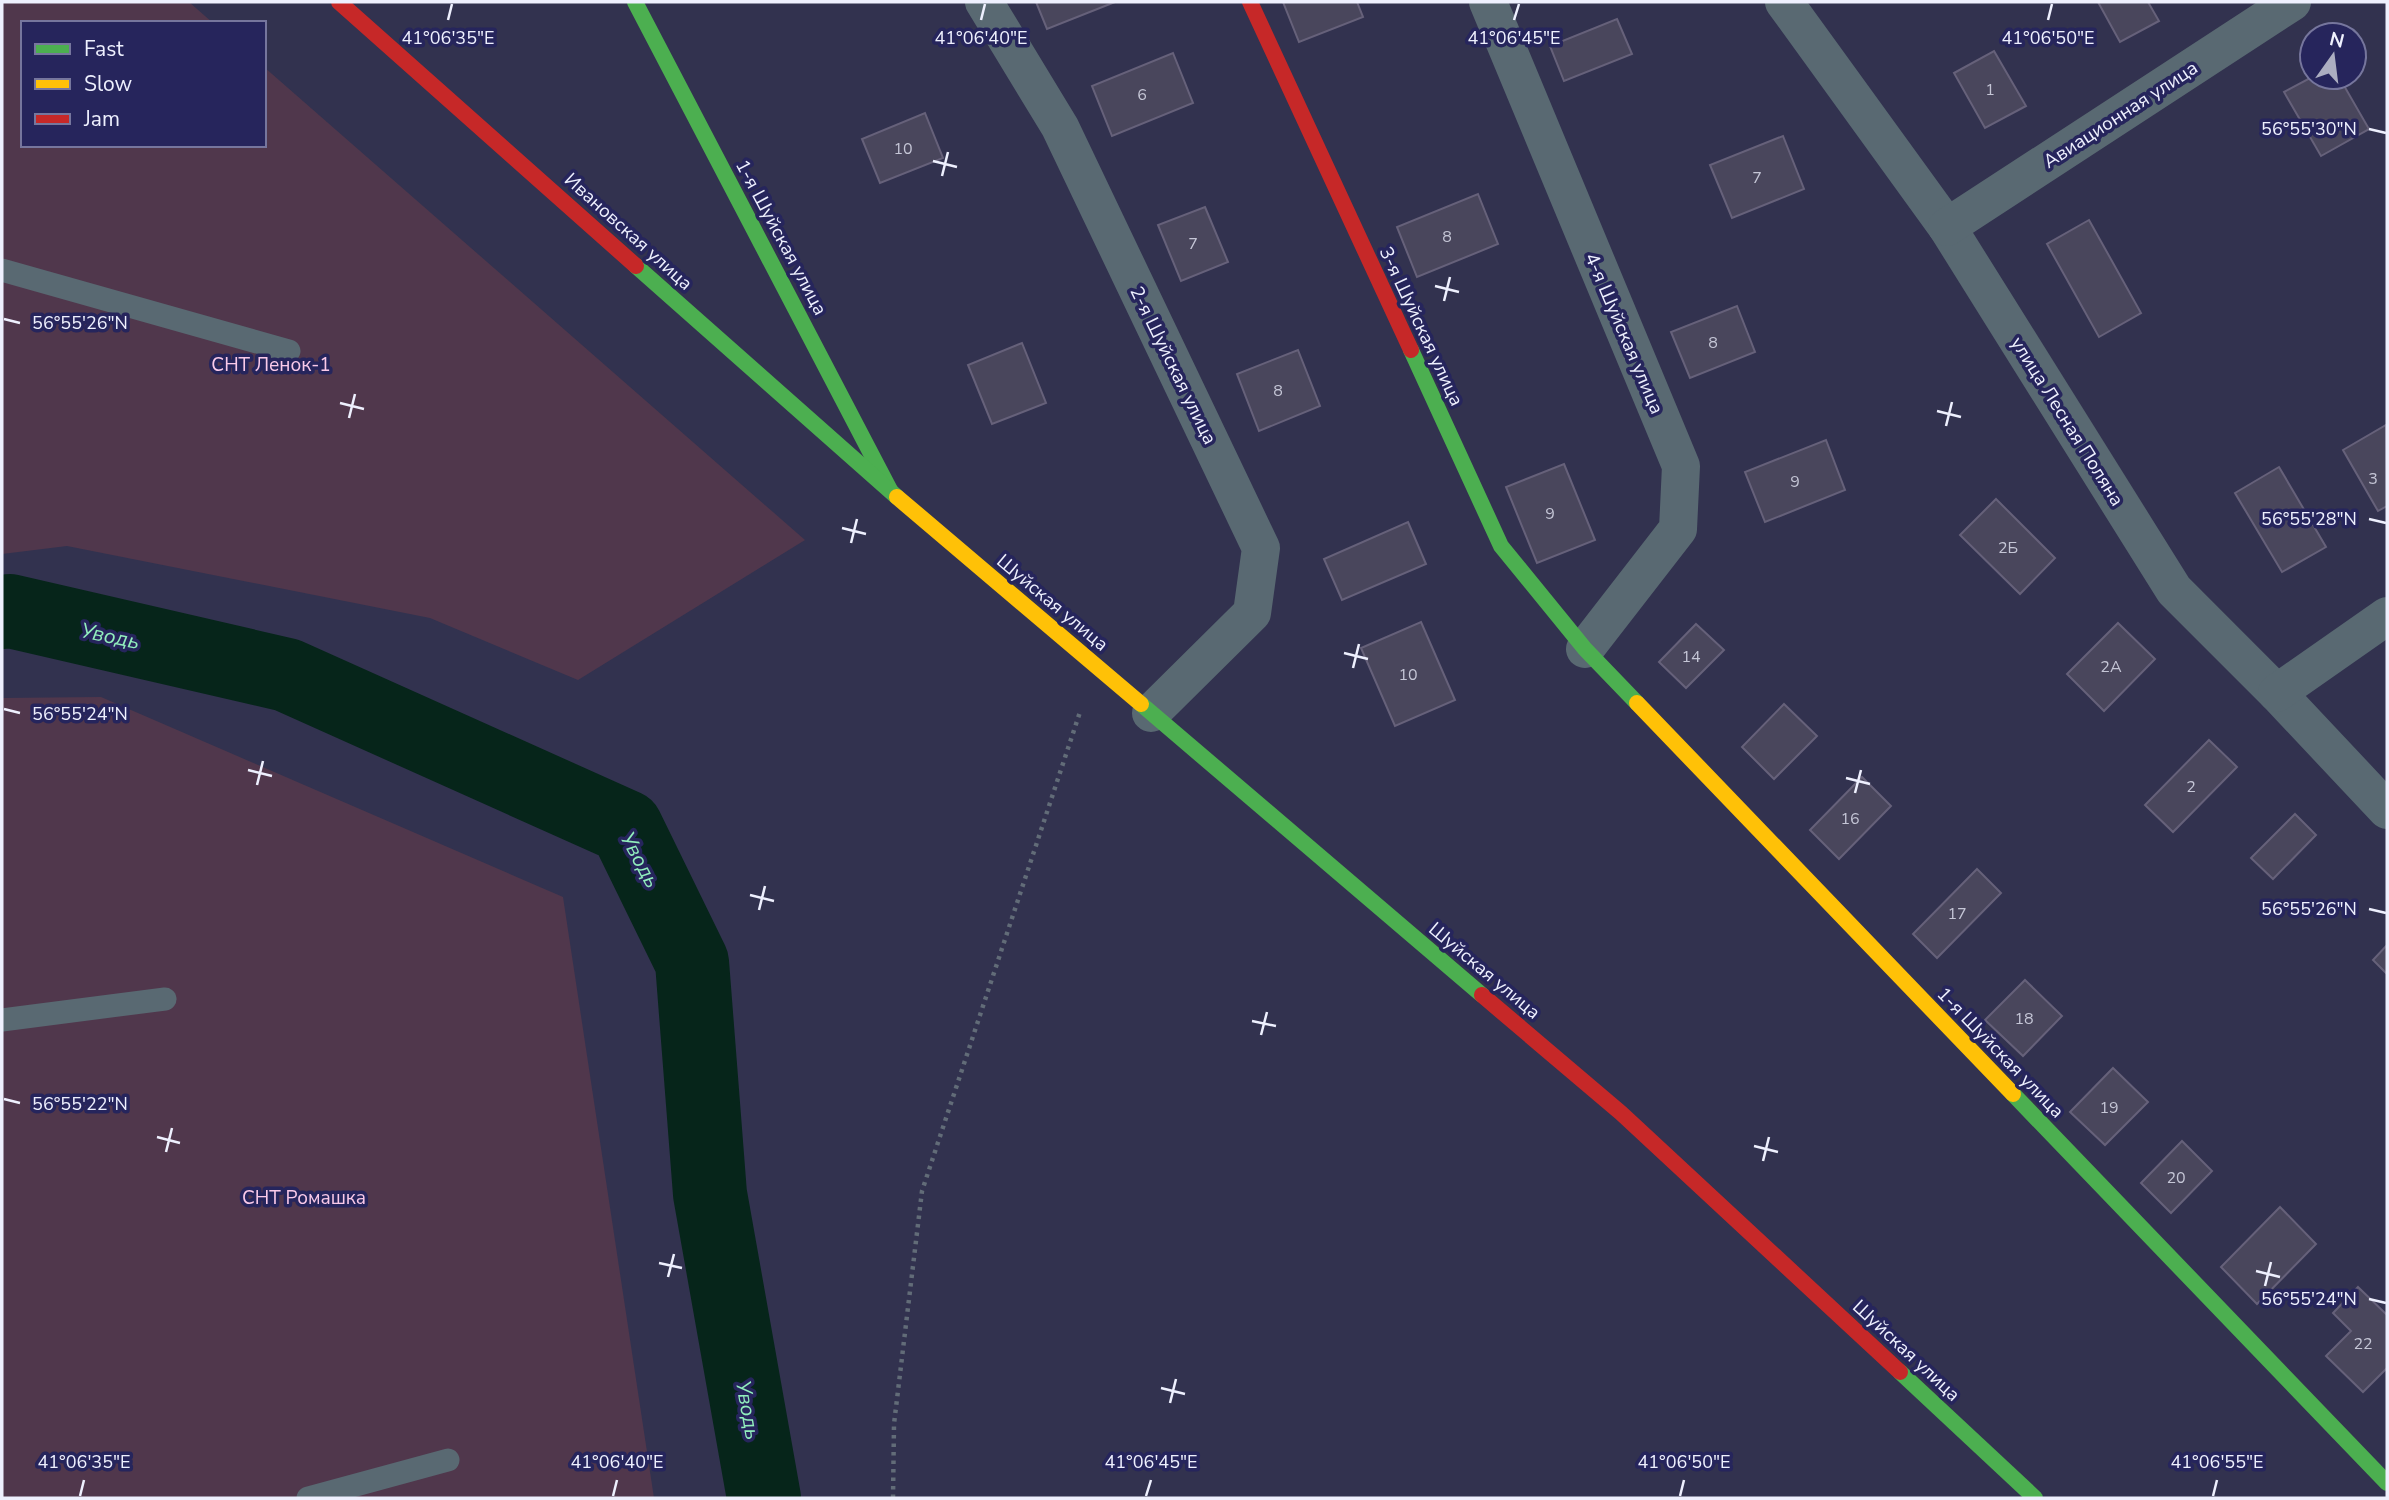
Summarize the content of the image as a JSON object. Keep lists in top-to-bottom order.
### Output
{
  "streets": {
    "street": [
      "Авиационная улица",
      "Ивановская улица",
      "1-я Шуйская улица",
      "3-я Шуйская улица",
      "4-я Шуйская улица",
      "2-я Шуйская улица",
      "улица Лесная Поляна",
      "Шуйская улица"
    ]
  },
  "crossings": [
    ["Авиационная улица", "улица Лесная Поляна"],
    ["Ивановская улица", "1-я Шуйская улица"],
    ["Ивановская улица", "Шуйская улица"],
    ["1-я Шуйская улица", "3-я Шуйская улица"],
    ["1-я Шуйская улица", "4-я Шуйская улица"],
    ["1-я Шуйская улица", "Шуйская улица"],
    ["3-я Шуйская улица", "4-я Шуйская улица"],
    ["2-я Шуйская улица", "Шуйская улица"]
  ],
  "water": ["Уводь"],
  "parks": ["СНТ Ленок-1", "СНТ Ромашка"],
  "house_numbers": [
    "1",
    "6",
    "10",
    "7",
    "8",
    "7",
    "8",
    "8",
    "3",
    "9",
    "9",
    "2Б",
    "14",
    "2А",
    "10",
    "2",
    "16",
    "17",
    "18",
    "19",
    "20",
    "22"
  ],
  "legend": ["Fast", "Slow", "Jam"],
  "north": "top",
  "coordinates": [
    "41°06'35\"E",
    "41°06'40\"E",
    "41°06'45\"E",
    "41°06'50\"E",
    "56°55'30\"N",
    "56°55'26\"N",
    "56°55'28\"N",
    "56°55'24\"N",
    "56°55'22\"N",
    "41°06'55\"E"
  ]
}
